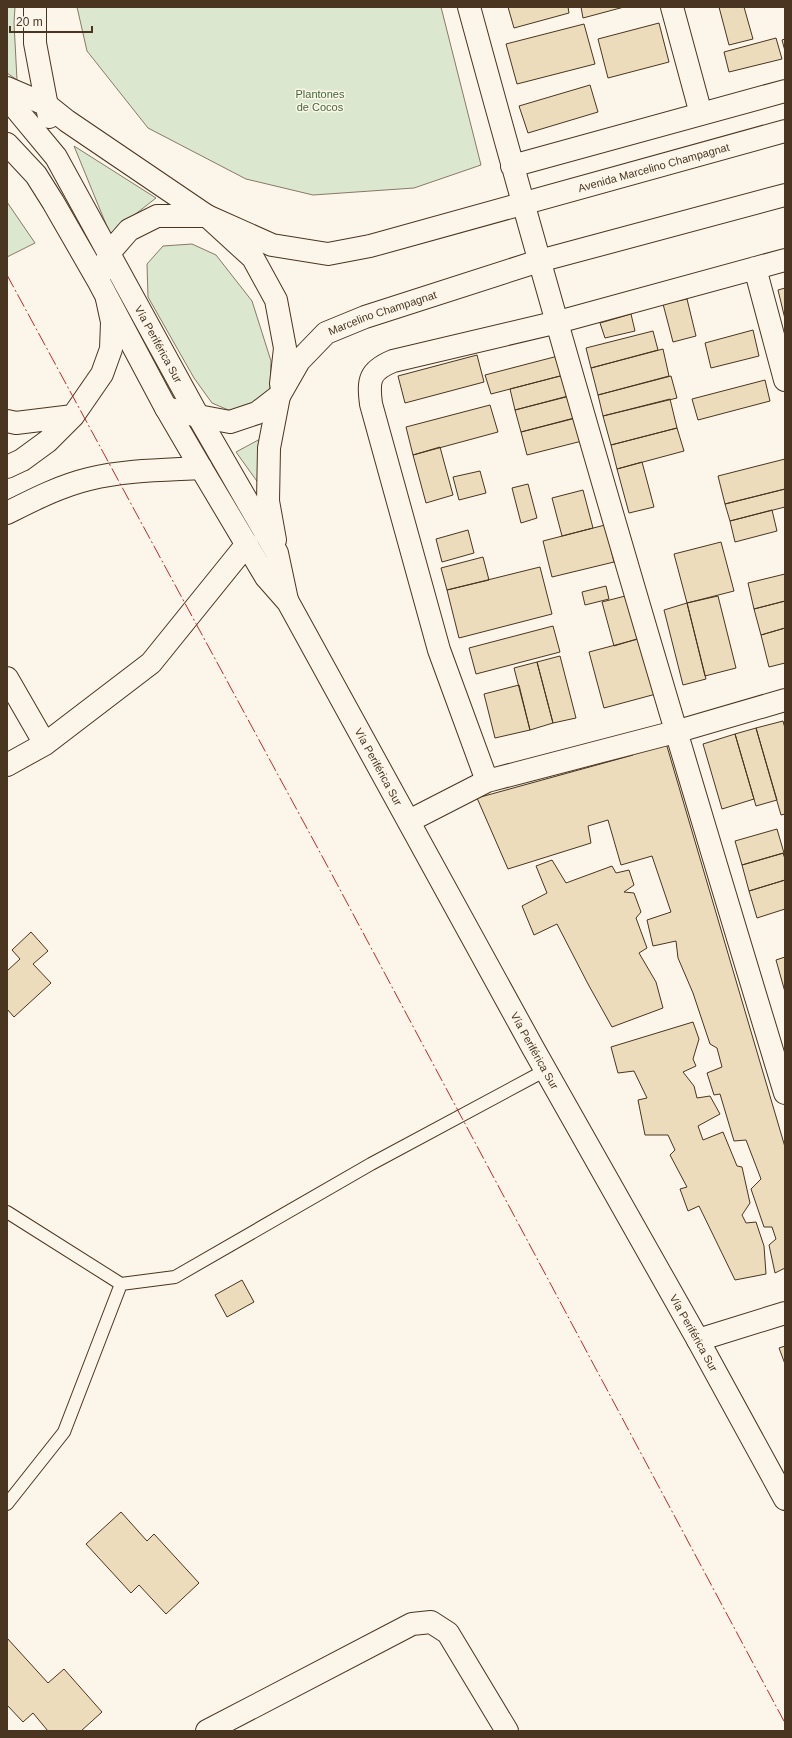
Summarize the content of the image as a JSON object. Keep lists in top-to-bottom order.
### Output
{
  "streets": {
    "main road": ["Avenida Marcelino Champagnat", "Marcelino Champagnat", "Vía Periférica Sur"]
  },
  "crossings": [
    ["Marcelino Champagnat", "Vía Periférica Sur"]
  ],
  "parks": ["Plantones de Cocos"],
  "scale_bar": "20 m"
}
